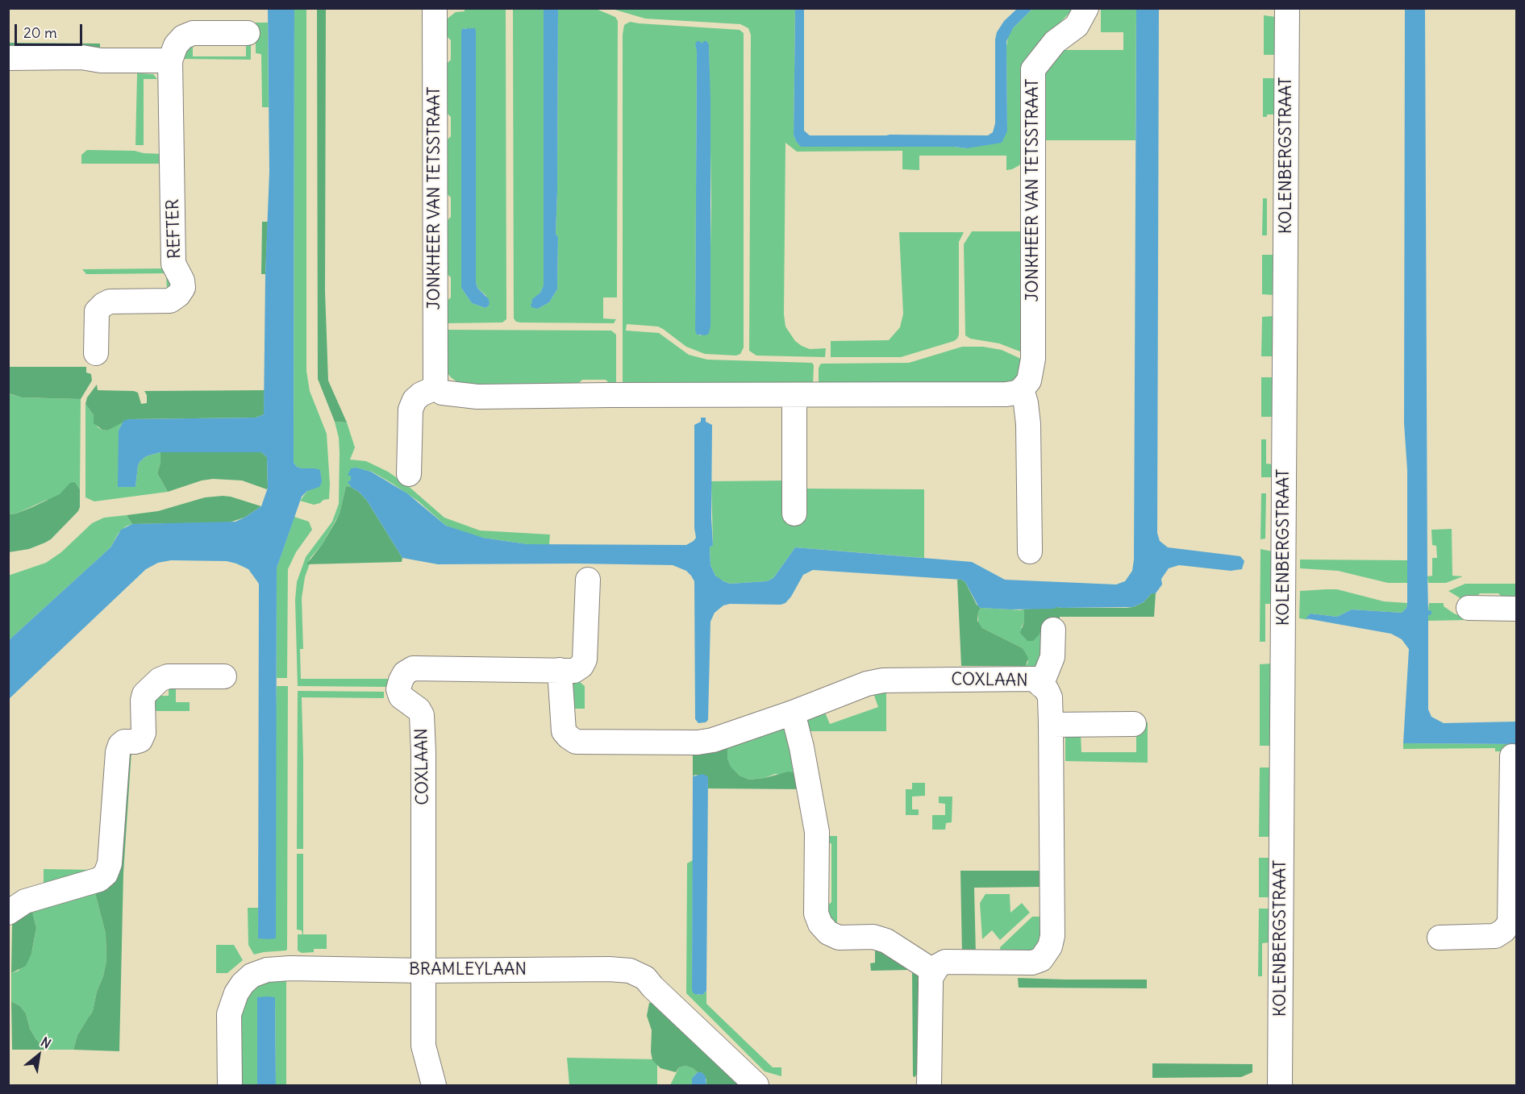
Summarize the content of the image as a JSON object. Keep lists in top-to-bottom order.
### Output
{
  "streets": {
    "street": [
      "KOLENBERGSTRAAT",
      "JONKHEER VAN TETSSTRAAT",
      "REFTER",
      "COXLAAN",
      "BRAMLEYLAAN"
    ]
  },
  "crossings": [
    ["COXLAAN", "BRAMLEYLAAN"]
  ],
  "scale_bar": "20 m",
  "north": "top right"
}
